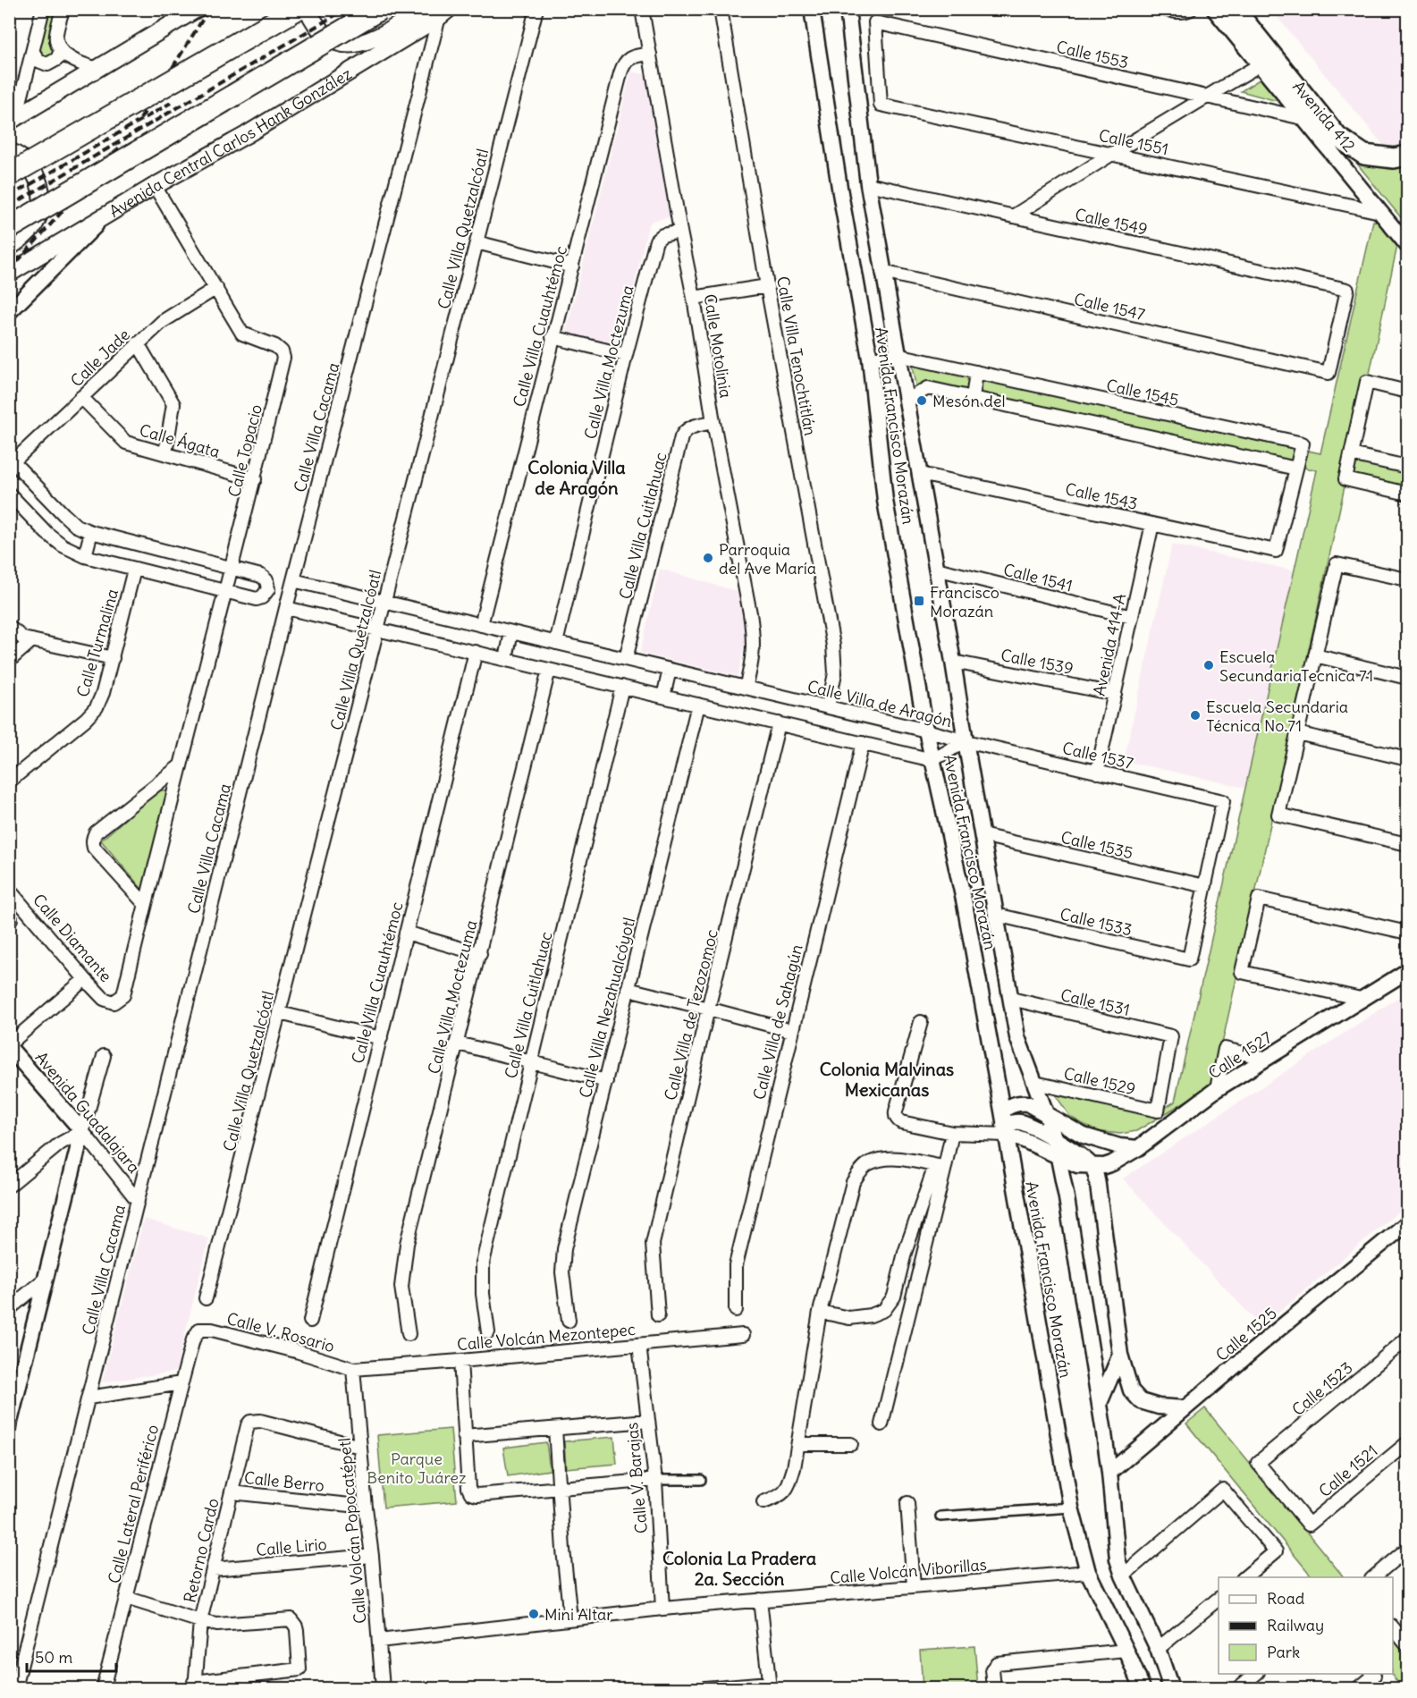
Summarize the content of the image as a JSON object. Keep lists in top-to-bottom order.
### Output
{
  "streets": {
    "main road": ["Avenida Central Carlos Hank González"],
    "street": [
      "Calle 1553",
      "Avenida 412",
      "Calle 1551",
      "Calle 1549",
      "Calle Villa Quetzalcóatl",
      "Calle 1547",
      "Calle Villa Cuauhtémoc",
      "Calle Motolinia",
      "Calle Villa Tenochtitlán",
      "Calle Jade",
      "Calle Villa Moctezuma",
      "Calle 1545",
      "Avenida Francisco Morazán",
      "Calle Villa Cacama",
      "Calle Ágata",
      "Calle Topacio",
      "Calle 1543",
      "Calle Villa Cuitlahuac",
      "Calle 1541",
      "Calle Turmalina",
      "Avenida 414-A",
      "Calle 1539",
      "Calle Villa de Aragón",
      "Calle 1537",
      "Calle 1535",
      "Calle 1533",
      "Calle Diamante",
      "Calle 1531",
      "Calle Villa Nezahualcóyotl",
      "Calle Villa de Tezozomoc",
      "Calle Villa de Sahagún",
      "Calle 1527",
      "Calle 1529",
      "Avenida Guadalajara",
      "Calle V. Rosario",
      "Calle 1525",
      "Calle Volcán Mezontepec",
      "Calle 1523",
      "Calle 1521",
      "Calle V. Barajas",
      "Calle Berro",
      "Calle Lateral Periférico",
      "Calle Volcán Popocatépetl",
      "Calle Lirio",
      "Retorno Cardo",
      "Calle Volcán Viborillas"
    ]
  },
  "crossings": [
    ["Calle 1553", "Avenida 412"],
    ["Calle 1553", "Calle 1551"],
    ["Avenida 412", "Calle 1551"],
    ["Avenida Central Carlos Hank González", "Calle Villa Cacama"],
    ["Avenida Central Carlos Hank González", "Calle Topacio"],
    ["Calle 1549", "Calle 1547"],
    ["Calle 1549", "Avenida Francisco Morazán"],
    ["Calle Villa Quetzalcóatl", "Calle Villa de Aragón"],
    ["Calle 1547", "Avenida Francisco Morazán"],
    ["Calle Villa Cuauhtémoc", "Calle Motolinia"],
    ["Calle Villa Cuauhtémoc", "Calle Villa de Aragón"],
    ["Calle Motolinia", "Calle Villa Moctezuma"],
    ["Calle Motolinia", "Calle Villa Cuitlahuac"],
    ["Calle Motolinia", "Calle Villa de Aragón"],
    ["Calle Villa Tenochtitlán", "Calle Villa de Aragón"],
    ["Calle Jade", "Calle Ágata"],
    ["Calle Jade", "Calle Topacio"],
    ["Calle Villa Moctezuma", "Calle Villa de Aragón"],
    ["Calle 1545", "Avenida Francisco Morazán"],
    ["Calle 1545", "Calle 1543"],
    ["Avenida Francisco Morazán", "Calle 1543"],
    ["Avenida Francisco Morazán", "Calle 1541"],
    ["Avenida Francisco Morazán", "Calle 1539"],
    ["Avenida Francisco Morazán", "Calle Villa de Aragón"],
    ["Avenida Francisco Morazán", "Calle 1537"],
    ["Avenida Francisco Morazán", "Calle 1535"],
    ["Avenida Francisco Morazán", "Calle 1533"],
    ["Avenida Francisco Morazán", "Calle 1531"],
    ["Avenida Francisco Morazán", "Calle 1527"],
    ["Avenida Francisco Morazán", "Calle 1529"],
    ["Avenida Francisco Morazán", "Calle 1525"],
    ["Avenida Francisco Morazán", "Calle Volcán Viborillas"],
    ["Calle Villa Cacama", "Calle Villa de Aragón"],
    ["Calle Villa Cacama", "Avenida Guadalajara"],
    ["Calle Ágata", "Calle Topacio"],
    ["Calle Topacio", "Calle Diamante"],
    ["Calle 1543", "Avenida 414-A"],
    ["Calle Villa Cuitlahuac", "Calle Villa de Aragón"],
    ["Calle 1541", "Avenida 414-A"],
    ["Avenida 414-A", "Calle 1539"],
    ["Avenida 414-A", "Calle 1537"],
    ["Calle Villa de Aragón", "Calle 1537"],
    ["Calle 1537", "Calle 1535"],
    ["Calle 1537", "Calle 1533"],
    ["Calle 1535", "Calle 1533"],
    ["Calle 1531", "Calle 1529"],
    ["Calle V. Rosario", "Calle Volcán Mezontepec"],
    ["Calle V. Rosario", "Calle Lateral Periférico"],
    ["Calle V. Rosario", "Calle Volcán Popocatépetl"],
    ["Calle Volcán Mezontepec", "Calle V. Barajas"],
    ["Calle Volcán Mezontepec", "Calle Volcán Popocatépetl"],
    ["Calle 1523", "Calle 1521"],
    ["Calle V. Barajas", "Calle Volcán Viborillas"],
    ["Calle Berro", "Calle Volcán Popocatépetl"],
    ["Calle Berro", "Retorno Cardo"],
    ["Calle Volcán Popocatépetl", "Calle Lirio"],
    ["Calle Volcán Popocatépetl", "Retorno Cardo"],
    ["Calle Volcán Popocatépetl", "Calle Volcán Viborillas"],
    ["Calle Lirio", "Retorno Cardo"]
  ],
  "districts": ["Colonia Villa de Aragón", "Colonia Malvinas Mexicanas", "Colonia La Pradera 2a. Sección"],
  "parks": ["Parque Benito Juárez"],
  "places": {
    "other": [
      "Mesón del",
      "Parroquia del Ave María",
      "Escuela SecundariaTecnica 71",
      "Escuela Secundaria Técnica No.71",
      "Mini Altar"
    ],
    "transit": ["Francisco Morazán"]
  },
  "legend": ["Road", "Railway", "Park"],
  "scale_bar": "50 m"
}
